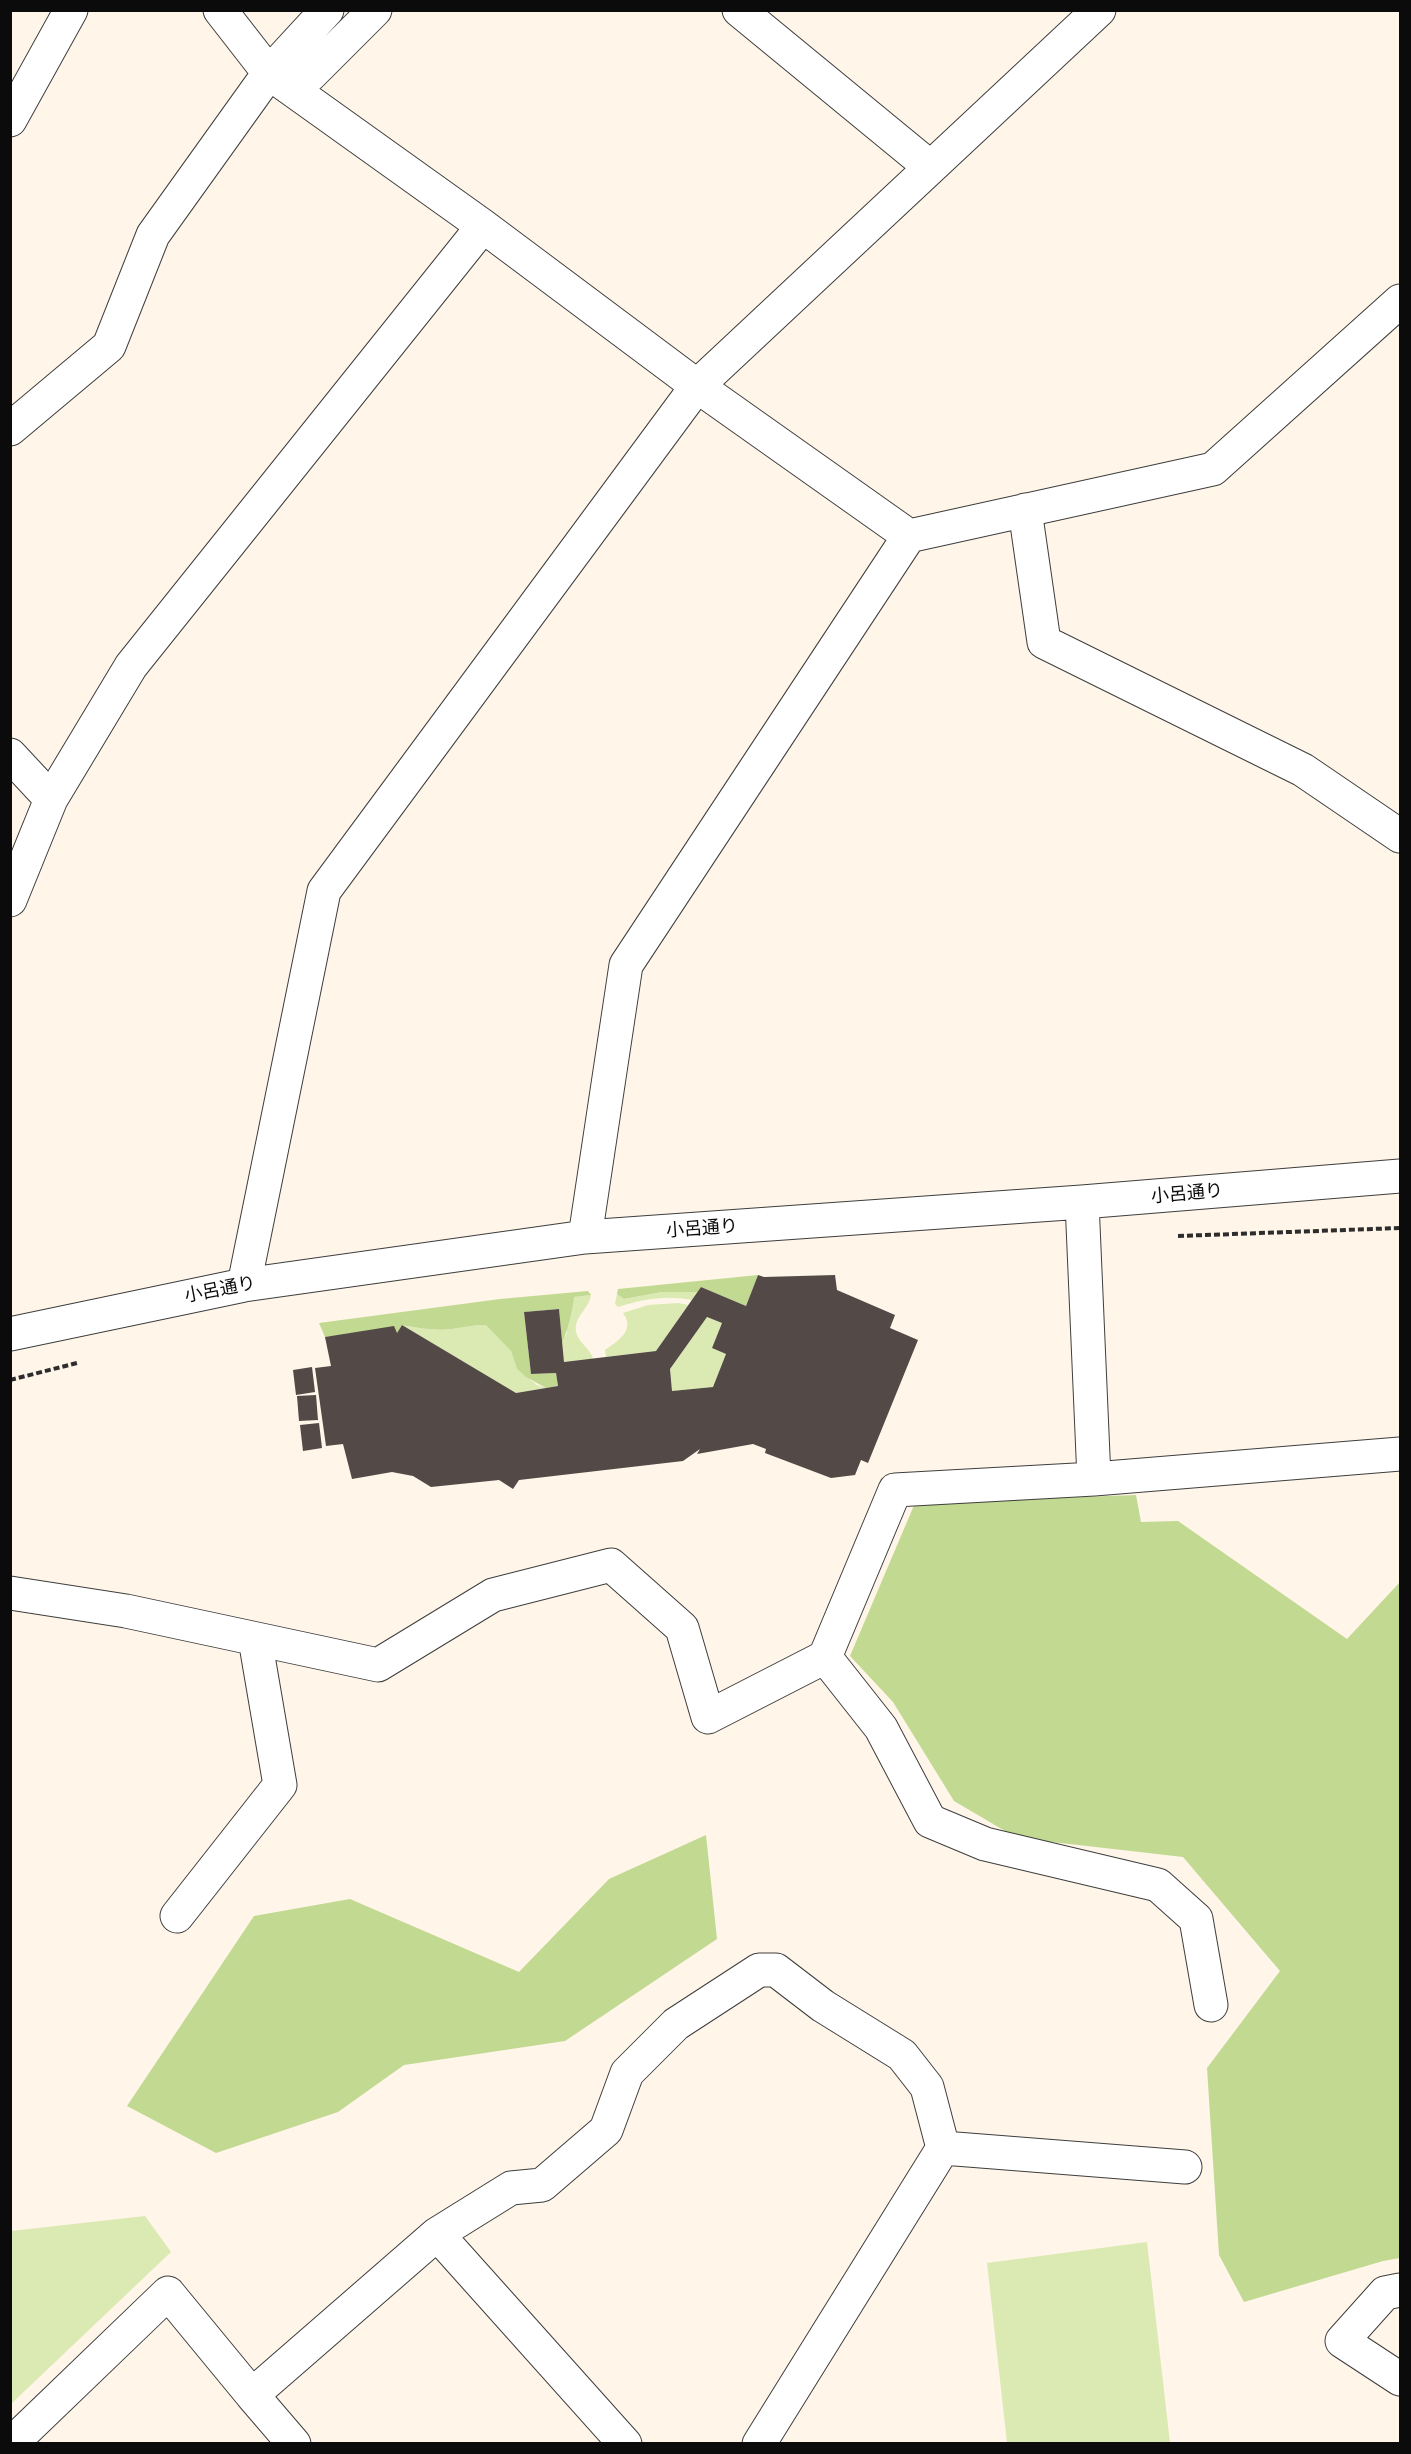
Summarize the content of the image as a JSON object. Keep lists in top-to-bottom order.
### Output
{
  "streets": {
    "street": ["小呂通り"]
  }
}
